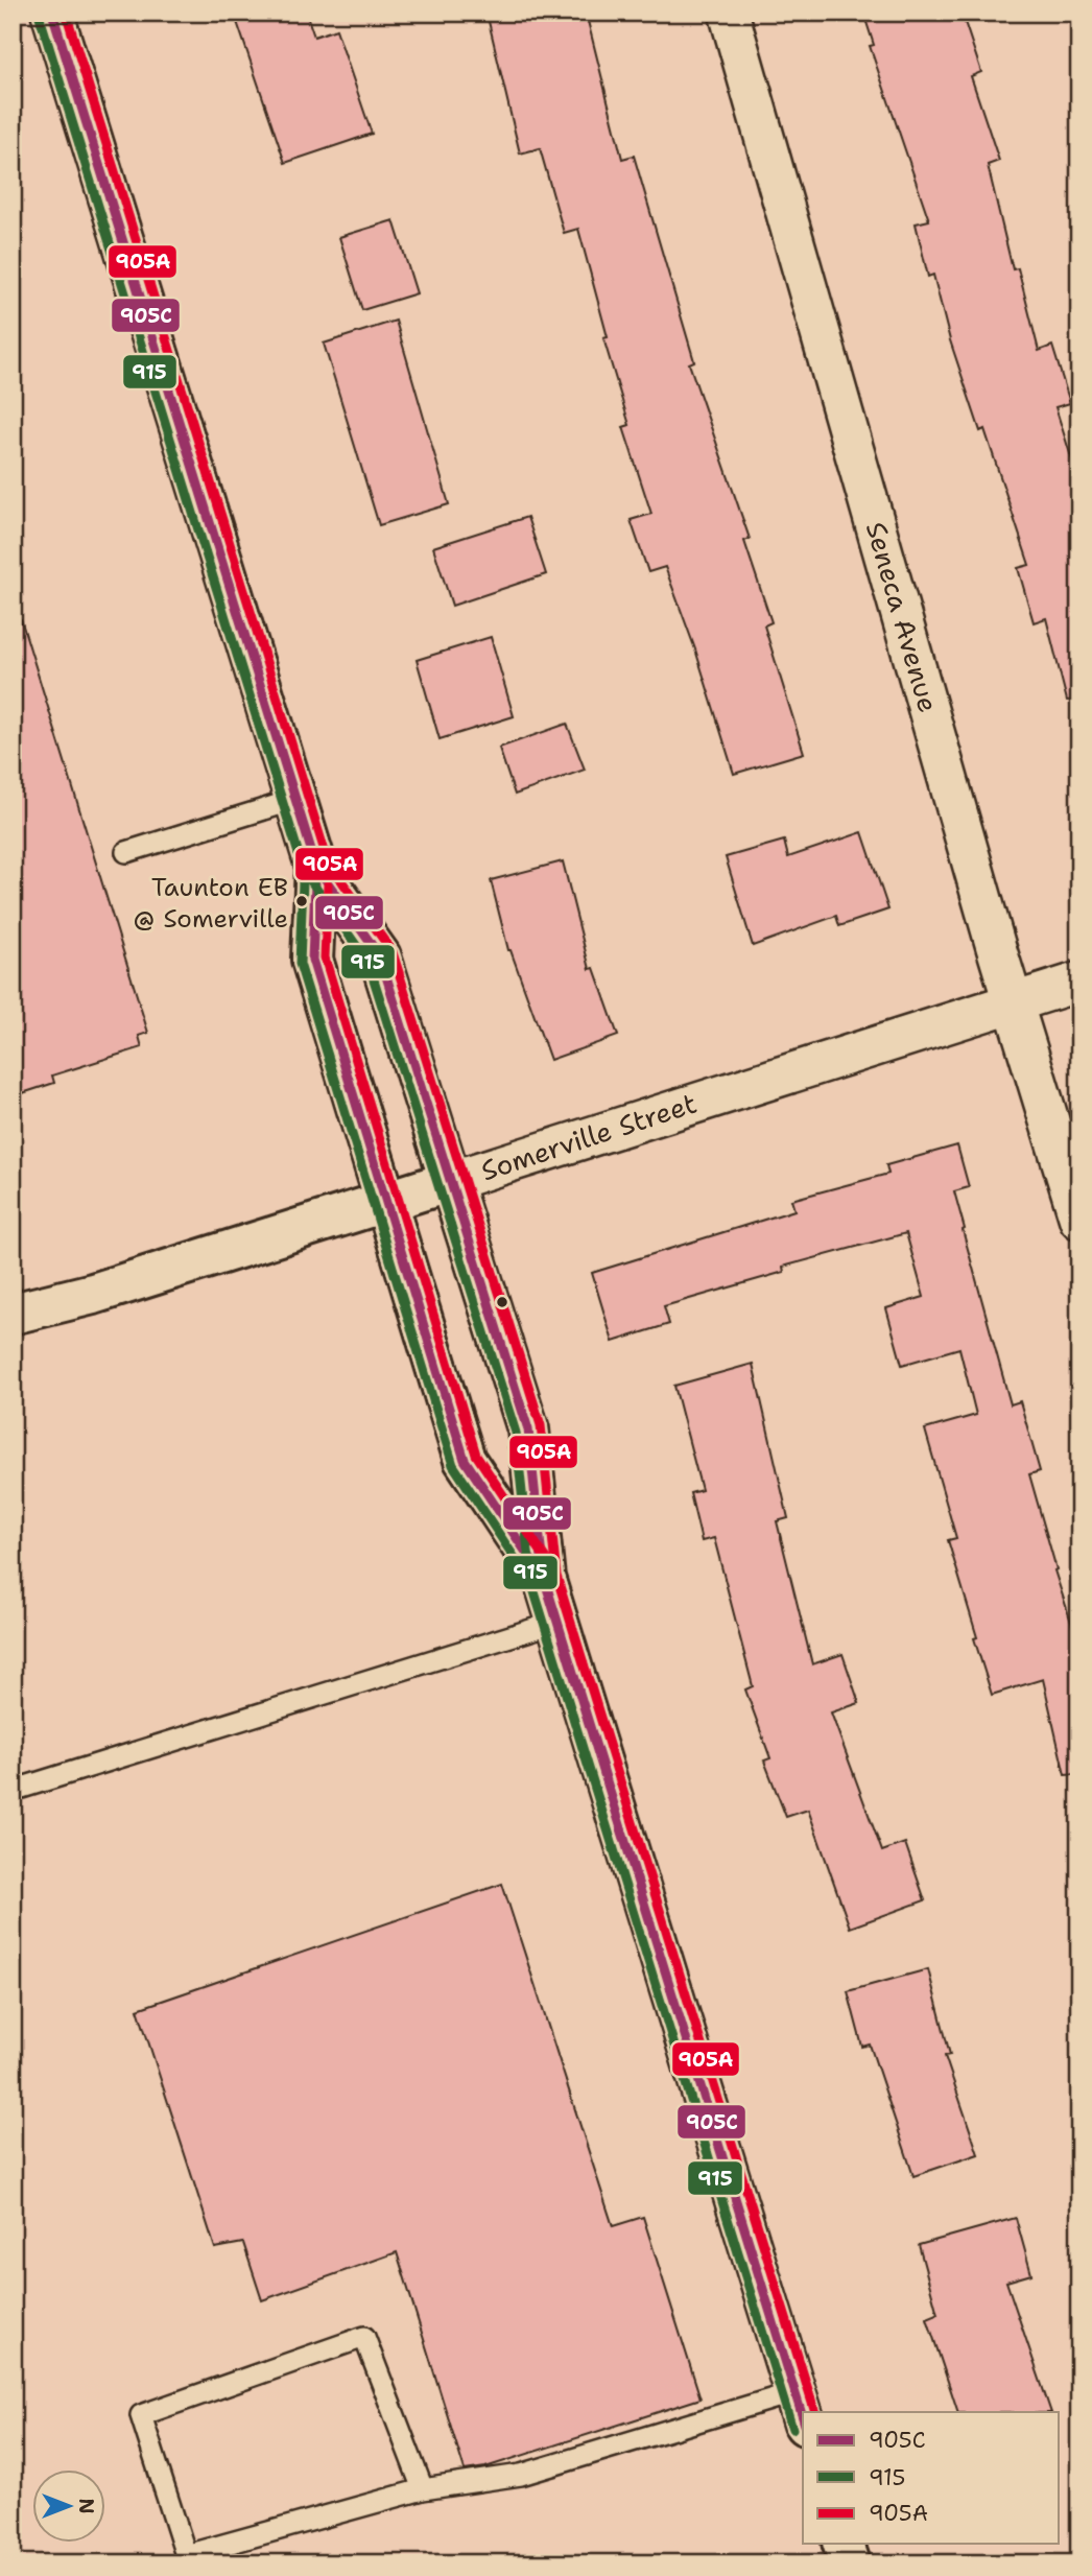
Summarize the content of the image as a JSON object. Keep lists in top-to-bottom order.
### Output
{
  "streets": {
    "main road": ["Somerville Street"],
    "street": ["Seneca Avenue"]
  },
  "crossings": [
    ["Seneca Avenue", "Somerville Street"]
  ],
  "places": ["Taunton EB @ Somerville"],
  "lines": ["transit line 905C", "transit line 905A", "transit line 915"],
  "legend": ["905C", "915", "905A"],
  "north": "right"
}
